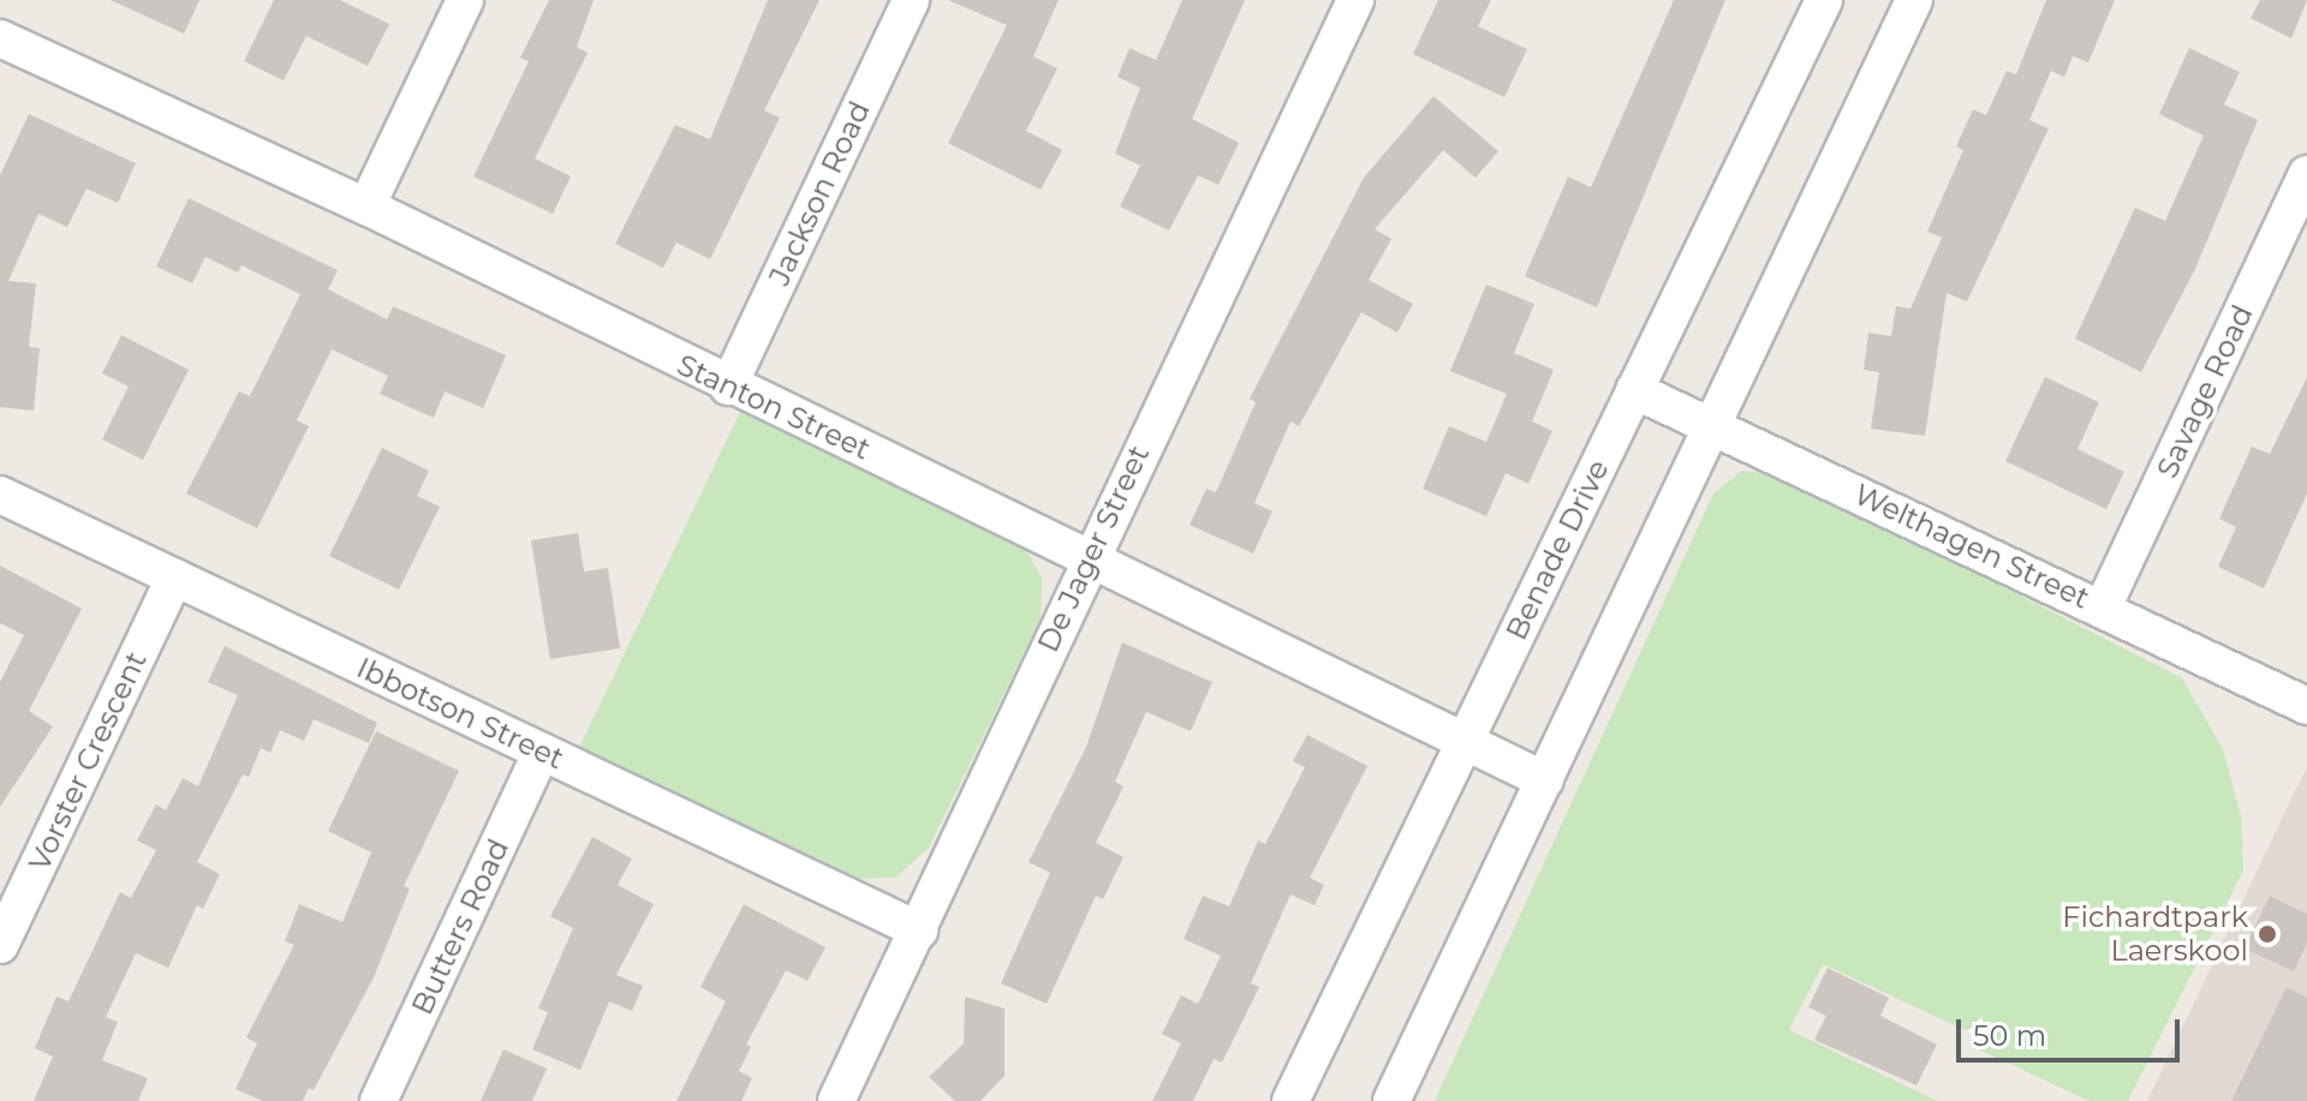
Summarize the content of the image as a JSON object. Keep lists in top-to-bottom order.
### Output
{
  "streets": {
    "street": [
      "Jackson Road",
      "Savage Road",
      "Stanton Street",
      "Welthagen Street",
      "De Jager Street",
      "Benade Drive",
      "Ibbotson Street",
      "Vorster Crescent",
      "Butters Road"
    ]
  },
  "crossings": [
    ["Jackson Road", "Stanton Street"],
    ["Savage Road", "Welthagen Street"],
    ["Stanton Street", "De Jager Street"],
    ["Stanton Street", "Benade Drive"],
    ["Welthagen Street", "Benade Drive"],
    ["De Jager Street", "Ibbotson Street"],
    ["Ibbotson Street", "Vorster Crescent"],
    ["Ibbotson Street", "Butters Road"]
  ],
  "places": ["Fichardtpark Laerskool"],
  "scale_bar": "50 m"
}
